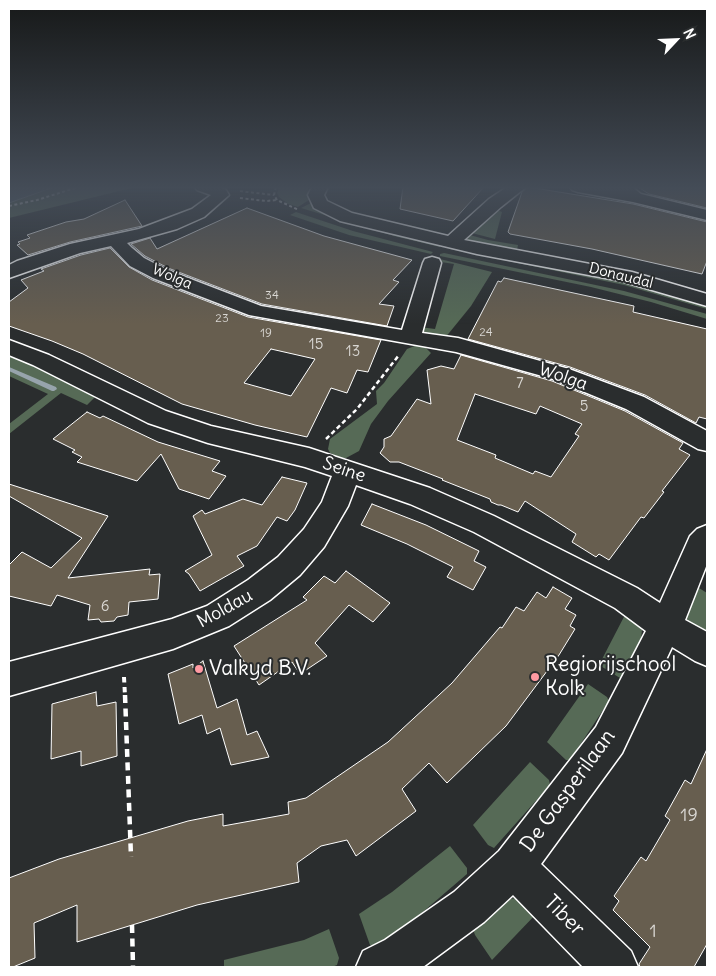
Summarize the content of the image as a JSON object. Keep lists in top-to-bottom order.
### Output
{
  "streets": {
    "street": [
      "Donaudal",
      "Wolga",
      "Seine",
      "Moldau",
      "De Gasperilaan",
      "Tiber"
    ]
  },
  "crossings": [
    ["Seine", "Moldau"],
    ["Seine", "De Gasperilaan"],
    ["De Gasperilaan", "Tiber"]
  ],
  "places": ["Valkyd B.V.", "Regiorijschool Kolk"],
  "house_numbers": [
    "34",
    "23",
    "24",
    "19",
    "15",
    "13",
    "7",
    "5",
    "6",
    "19",
    "1"
  ],
  "north": "top right"
}
